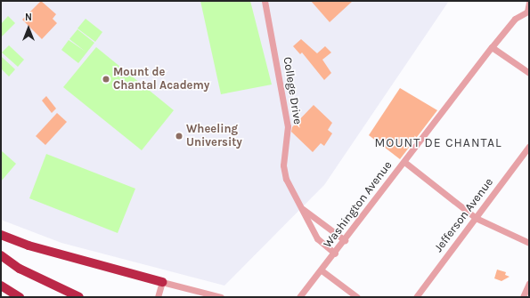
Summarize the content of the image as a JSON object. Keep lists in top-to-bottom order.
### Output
{
  "streets": {
    "street": ["College Drive", "Washington Avenue", "Jefferson Avenue"]
  },
  "crossings": [
    ["College Drive", "Washington Avenue"]
  ],
  "districts": ["MOUNT DE CHANTAL"],
  "places": ["Mount de Chantal Academy", "Wheeling University"],
  "north": "top"
}
